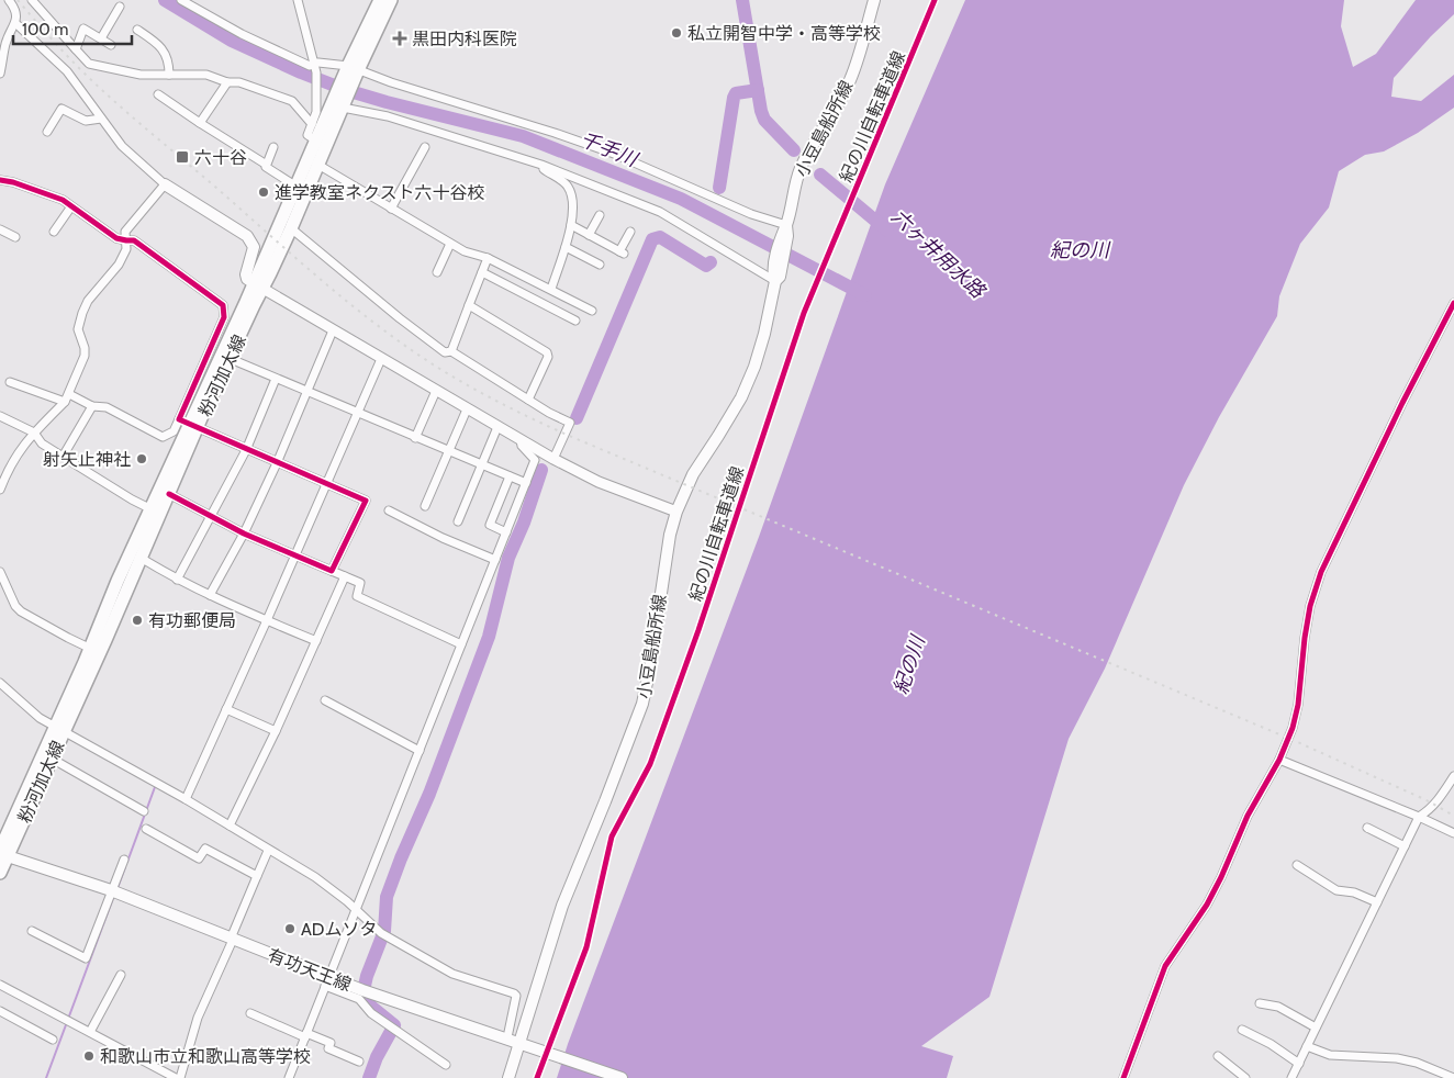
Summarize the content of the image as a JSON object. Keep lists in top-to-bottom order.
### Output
{
  "streets": {
    "main road": ["小豆島船所線", "粉河加太線", "有功天王線"],
    "cycle path": ["紀の川自転車道線"]
  },
  "crossings": [
    ["小豆島船所線", "有功天王線"],
    ["粉河加太線", "有功天王線"]
  ],
  "water": ["千手川", "紀の川", "六ヶ井用水路"],
  "places": {
    "other": [
      "私立開智中学・高等学校",
      "進学教室ネクスト六十谷校",
      "射矢止神社",
      "有功郵便局",
      "ADムソタ",
      "和歌山市立和歌山高等学校"
    ],
    "health": ["黒田内科医院"],
    "transit": ["六十谷"]
  },
  "scale_bar": "100 m"
}
